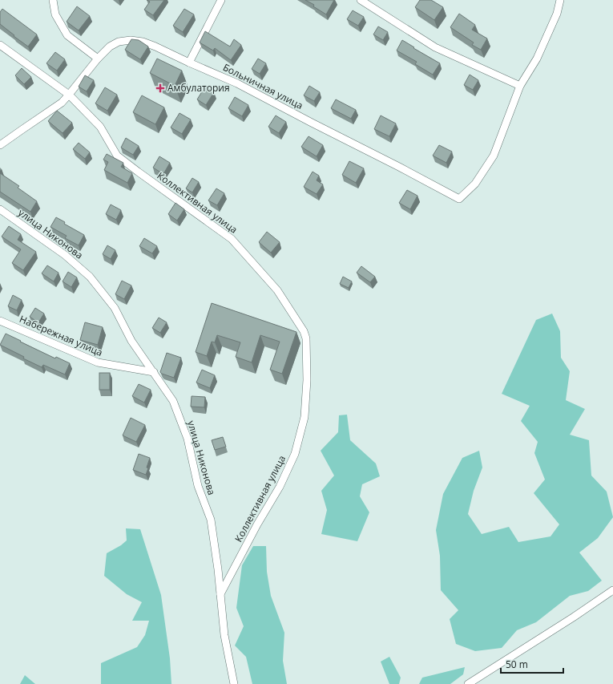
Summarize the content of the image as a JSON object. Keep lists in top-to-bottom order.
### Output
{
  "streets": {
    "street": [
      "Больничная улица",
      "Коллективная улица",
      "улица Никонова",
      "Набережная улица"
    ]
  },
  "crossings": [
    ["Больничная улица", "Коллективная улица"],
    ["Коллективная улица", "улица Никонова"],
    ["улица Никонова", "Набережная улица"]
  ],
  "places": {
    "health": ["Амбулатория"]
  },
  "scale_bar": "50 m"
}
